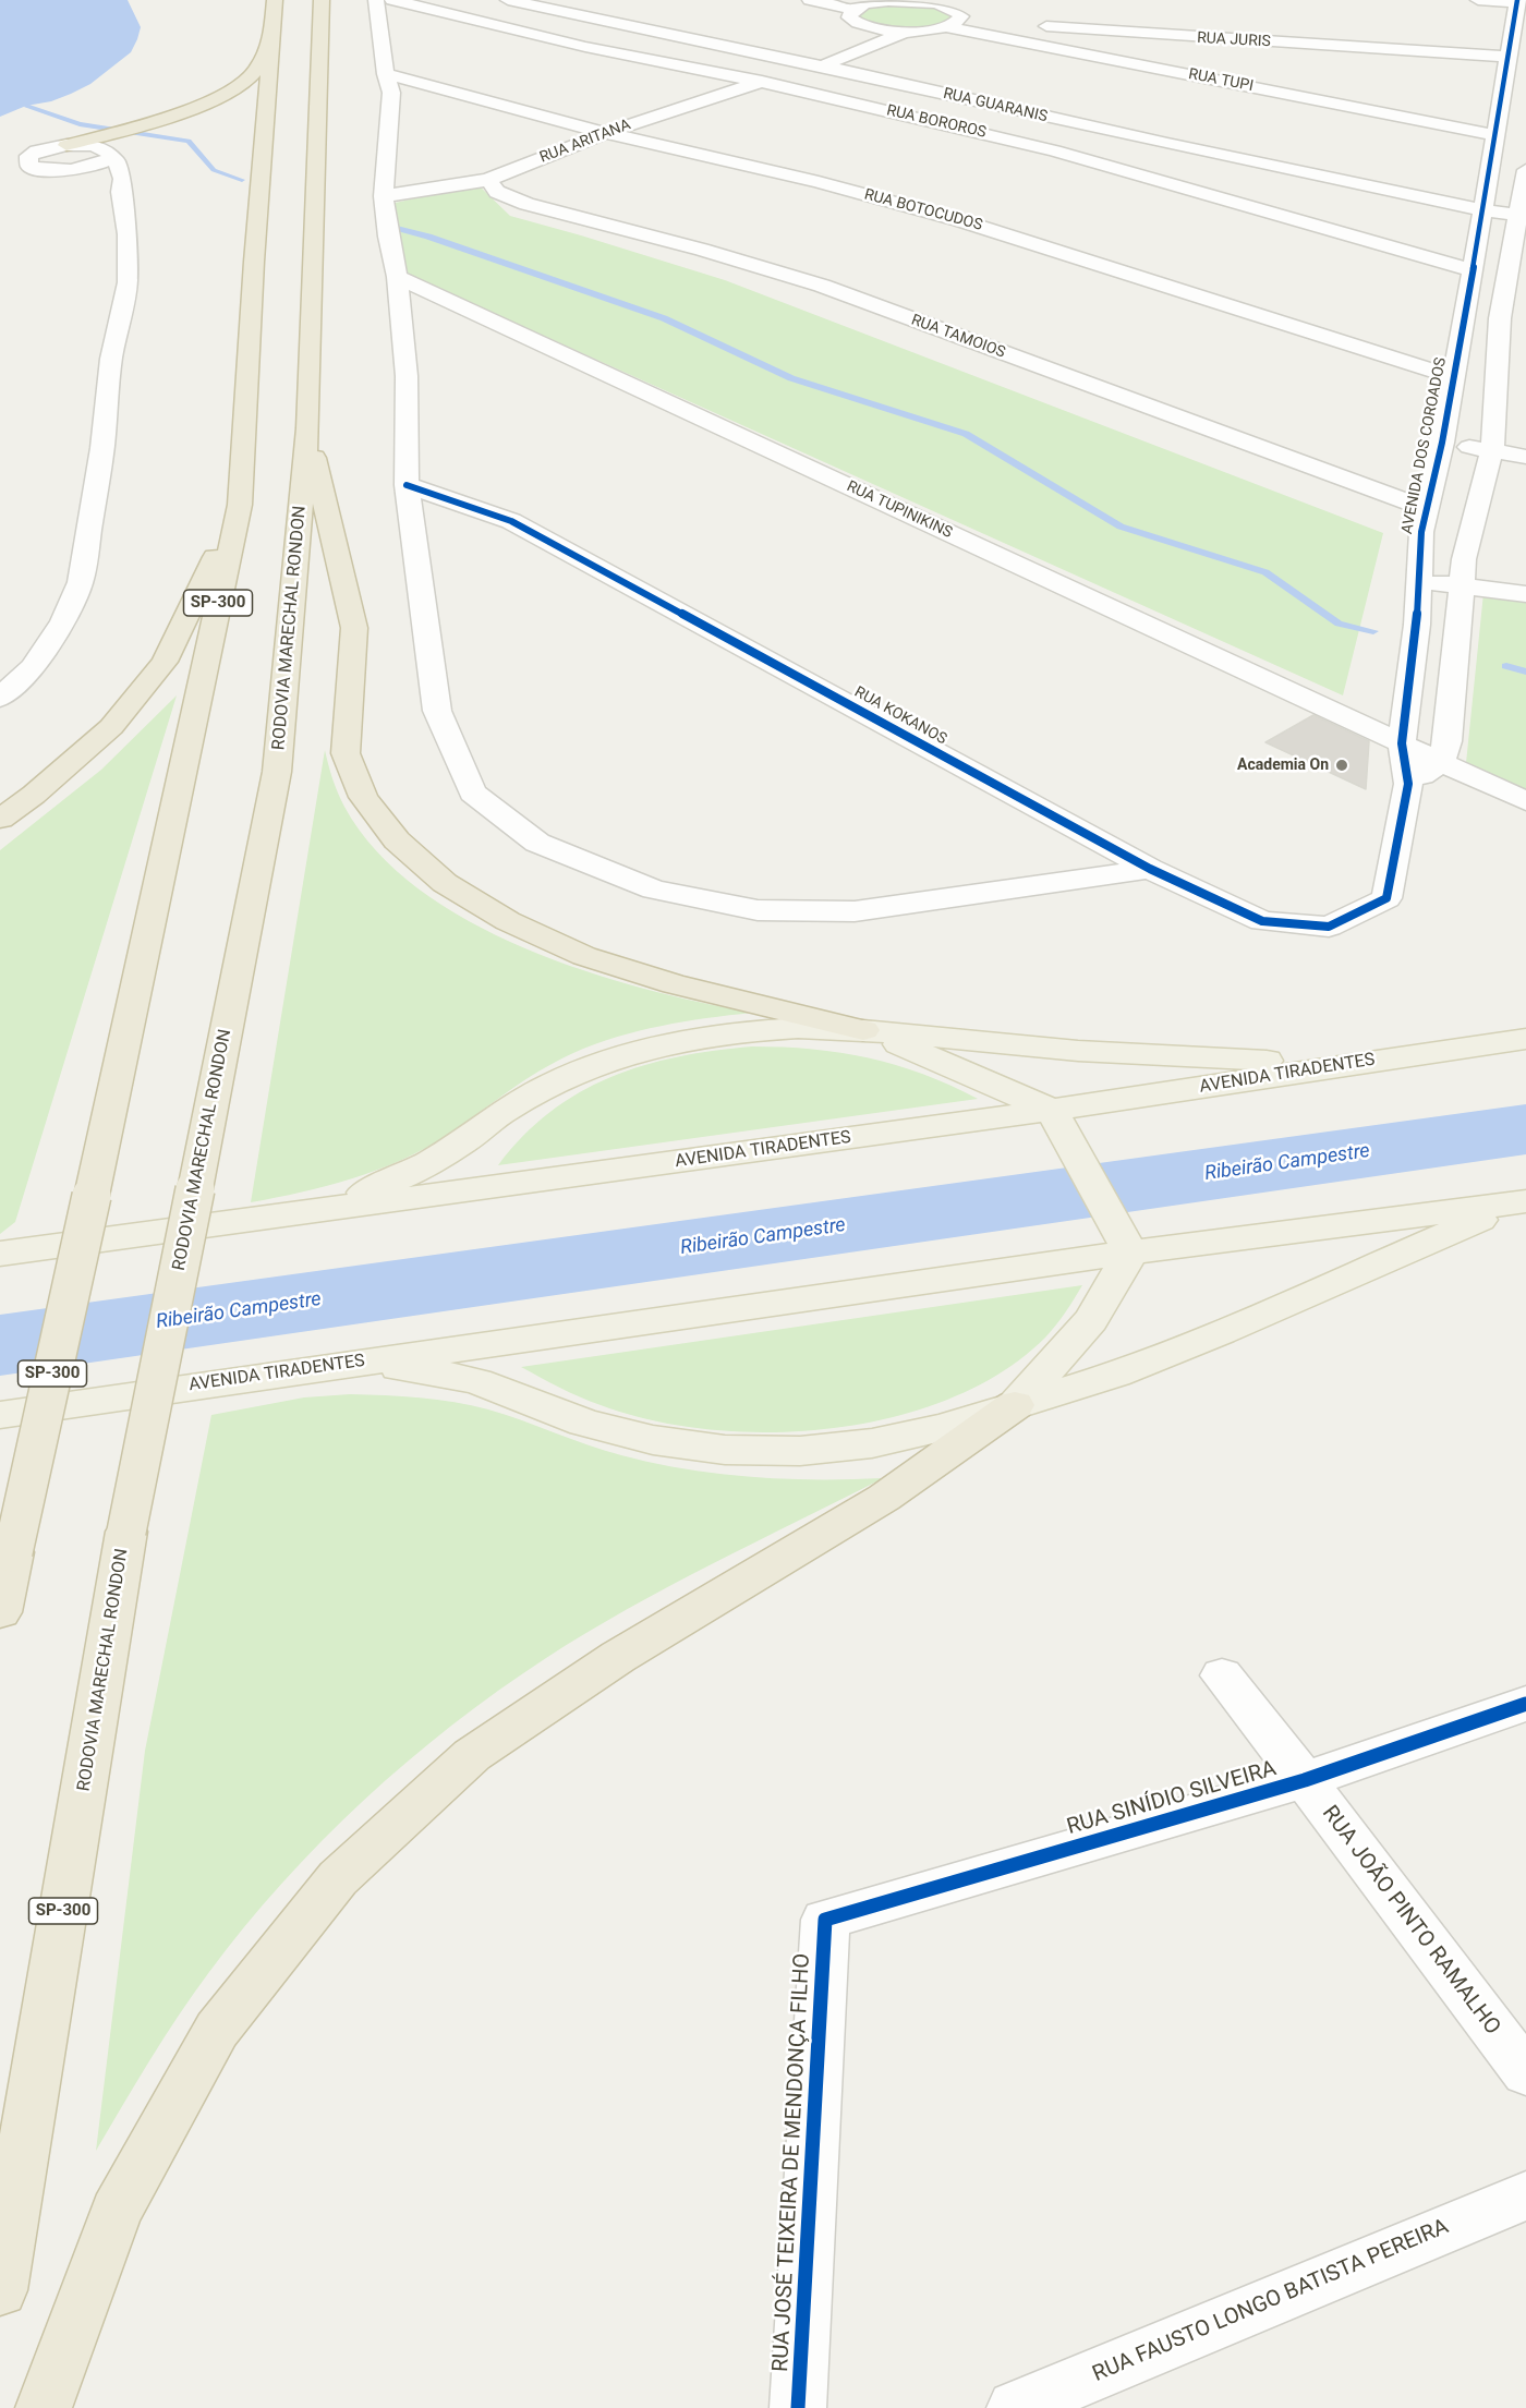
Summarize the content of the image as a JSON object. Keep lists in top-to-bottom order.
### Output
{
  "streets": {
    "highway": ["SP-300", "RODOVIA MARECHAL RONDON"],
    "main road": ["AVENIDA TIRADENTES"],
    "street": [
      "RUA JURIS",
      "RUA TUPI",
      "RUA GUARANIS",
      "RUA BOROROS",
      "RUA ARITANA",
      "RUA BOTOCUDOS",
      "RUA TAMOIOS",
      "AVENIDA DOS COROADOS",
      "RUA TUPINIKINS",
      "RUA KOKANOS",
      "RUA SINÍDIO SILVEIRA",
      "RUA JOÃO PINTO RAMALHO",
      "RUA JOSÉ TEIXEIRA DE MENDONÇA FILHO",
      "RUA FAUSTO LONGO BATISTA PEREIRA"
    ]
  },
  "crossings": [
    ["RUA JURIS", "RUA TUPI"],
    ["RUA JURIS", "AVENIDA DOS COROADOS"],
    ["RUA TUPI", "AVENIDA DOS COROADOS"],
    ["RUA GUARANIS", "RUA ARITANA"],
    ["RUA GUARANIS", "AVENIDA DOS COROADOS"],
    ["RUA BOROROS", "RUA ARITANA"],
    ["RUA BOROROS", "AVENIDA DOS COROADOS"],
    ["RUA ARITANA", "RUA BOTOCUDOS"],
    ["RUA ARITANA", "RUA TAMOIOS"],
    ["RUA BOTOCUDOS", "AVENIDA DOS COROADOS"],
    ["RUA TAMOIOS", "AVENIDA DOS COROADOS"],
    ["AVENIDA DOS COROADOS", "RUA TUPINIKINS"],
    ["AVENIDA DOS COROADOS", "RUA KOKANOS"],
    ["RUA SINÍDIO SILVEIRA", "RUA JOÃO PINTO RAMALHO"],
    ["RUA SINÍDIO SILVEIRA", "RUA JOSÉ TEIXEIRA DE MENDONÇA FILHO"]
  ],
  "water": ["Ribeirão Campestre"],
  "places": ["Academia On"]
}
